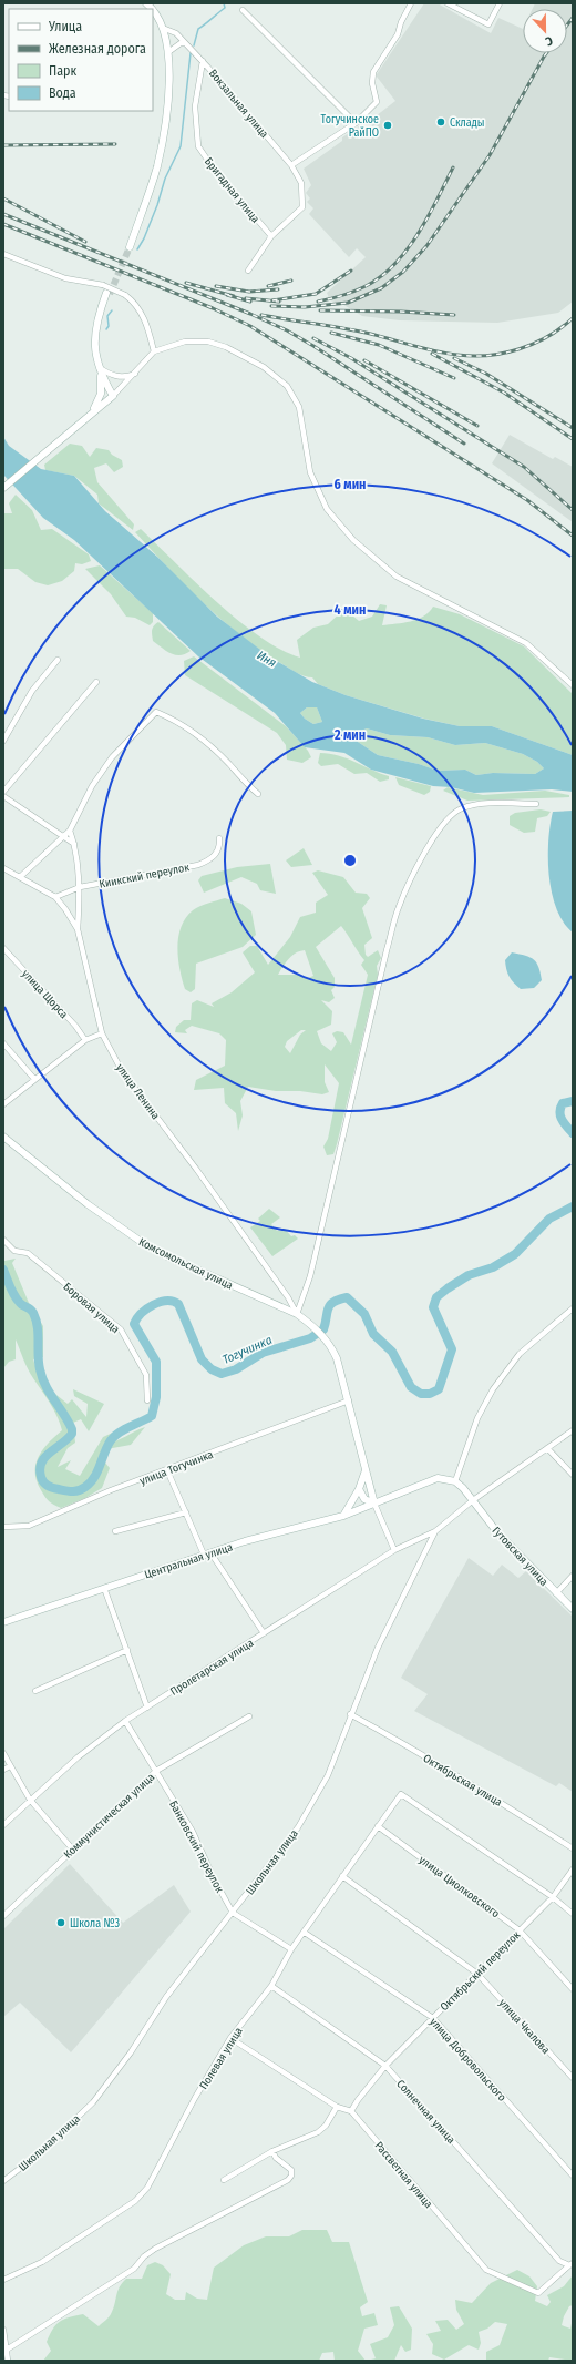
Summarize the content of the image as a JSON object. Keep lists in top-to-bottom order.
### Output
{
  "streets": {
    "main road": ["Комсомольская улица", "Гутовская улица", "Центральная улица"],
    "street": [
      "Вокзальная улица",
      "Бригадная улица",
      "Киикский переулок",
      "улица Щорса",
      "улица Ленина",
      "Боровая улица",
      "улица Тогучинка",
      "Пролетарская улица",
      "Октябрьская улица",
      "Коммунистическая улица",
      "Банковский переулок",
      "Школьная улица",
      "улица Циолковского",
      "Октябрьский переулок",
      "улица Чкалова",
      "Полевая улица",
      "улица Добровольского",
      "Солнечная улица",
      "Рассветная улица"
    ]
  },
  "crossings": [
    ["Вокзальная улица", "Бригадная улица"],
    ["Киикский переулок", "улица Ленина"],
    ["улица Ленина", "Комсомольская улица"],
    ["Комсомольская улица", "улица Тогучинка"],
    ["Комсомольская улица", "Центральная улица"],
    ["Гутовская улица", "Центральная улица"],
    ["Гутовская улица", "Школьная улица"],
    ["Пролетарская улица", "Банковский переулок"],
    ["Пролетарская улица", "Школьная улица"],
    ["Октябрьская улица", "Школьная улица"],
    ["Коммунистическая улица", "Банковский переулок"],
    ["Банковский переулок", "Школьная улица"],
    ["Банковский переулок", "Полевая улица"],
    ["улица Циолковского", "Октябрьский переулок"],
    ["улица Циолковского", "Полевая улица"],
    ["Октябрьский переулок", "улица Чкалова"],
    ["Октябрьский переулок", "Полевая улица"],
    ["Октябрьский переулок", "улица Добровольского"],
    ["Октябрьский переулок", "Солнечная улица"],
    ["Октябрьский переулок", "Рассветная улица"],
    ["улица Чкалова", "Полевая улица"],
    ["Полевая улица", "улица Добровольского"],
    ["Полевая улица", "Солнечная улица"],
    ["Солнечная улица", "Рассветная улица"]
  ],
  "water": ["Иня", "Тогучинка"],
  "places": ["Склады", "Тогучинское РайПО", "Школа №3"],
  "legend": [
    "Улица",
    "Железная дорога",
    "Парк",
    "Вода"
  ],
  "north": "bottom",
  "rings": ["6 мин", "4 мин", "2 мин"]
}
